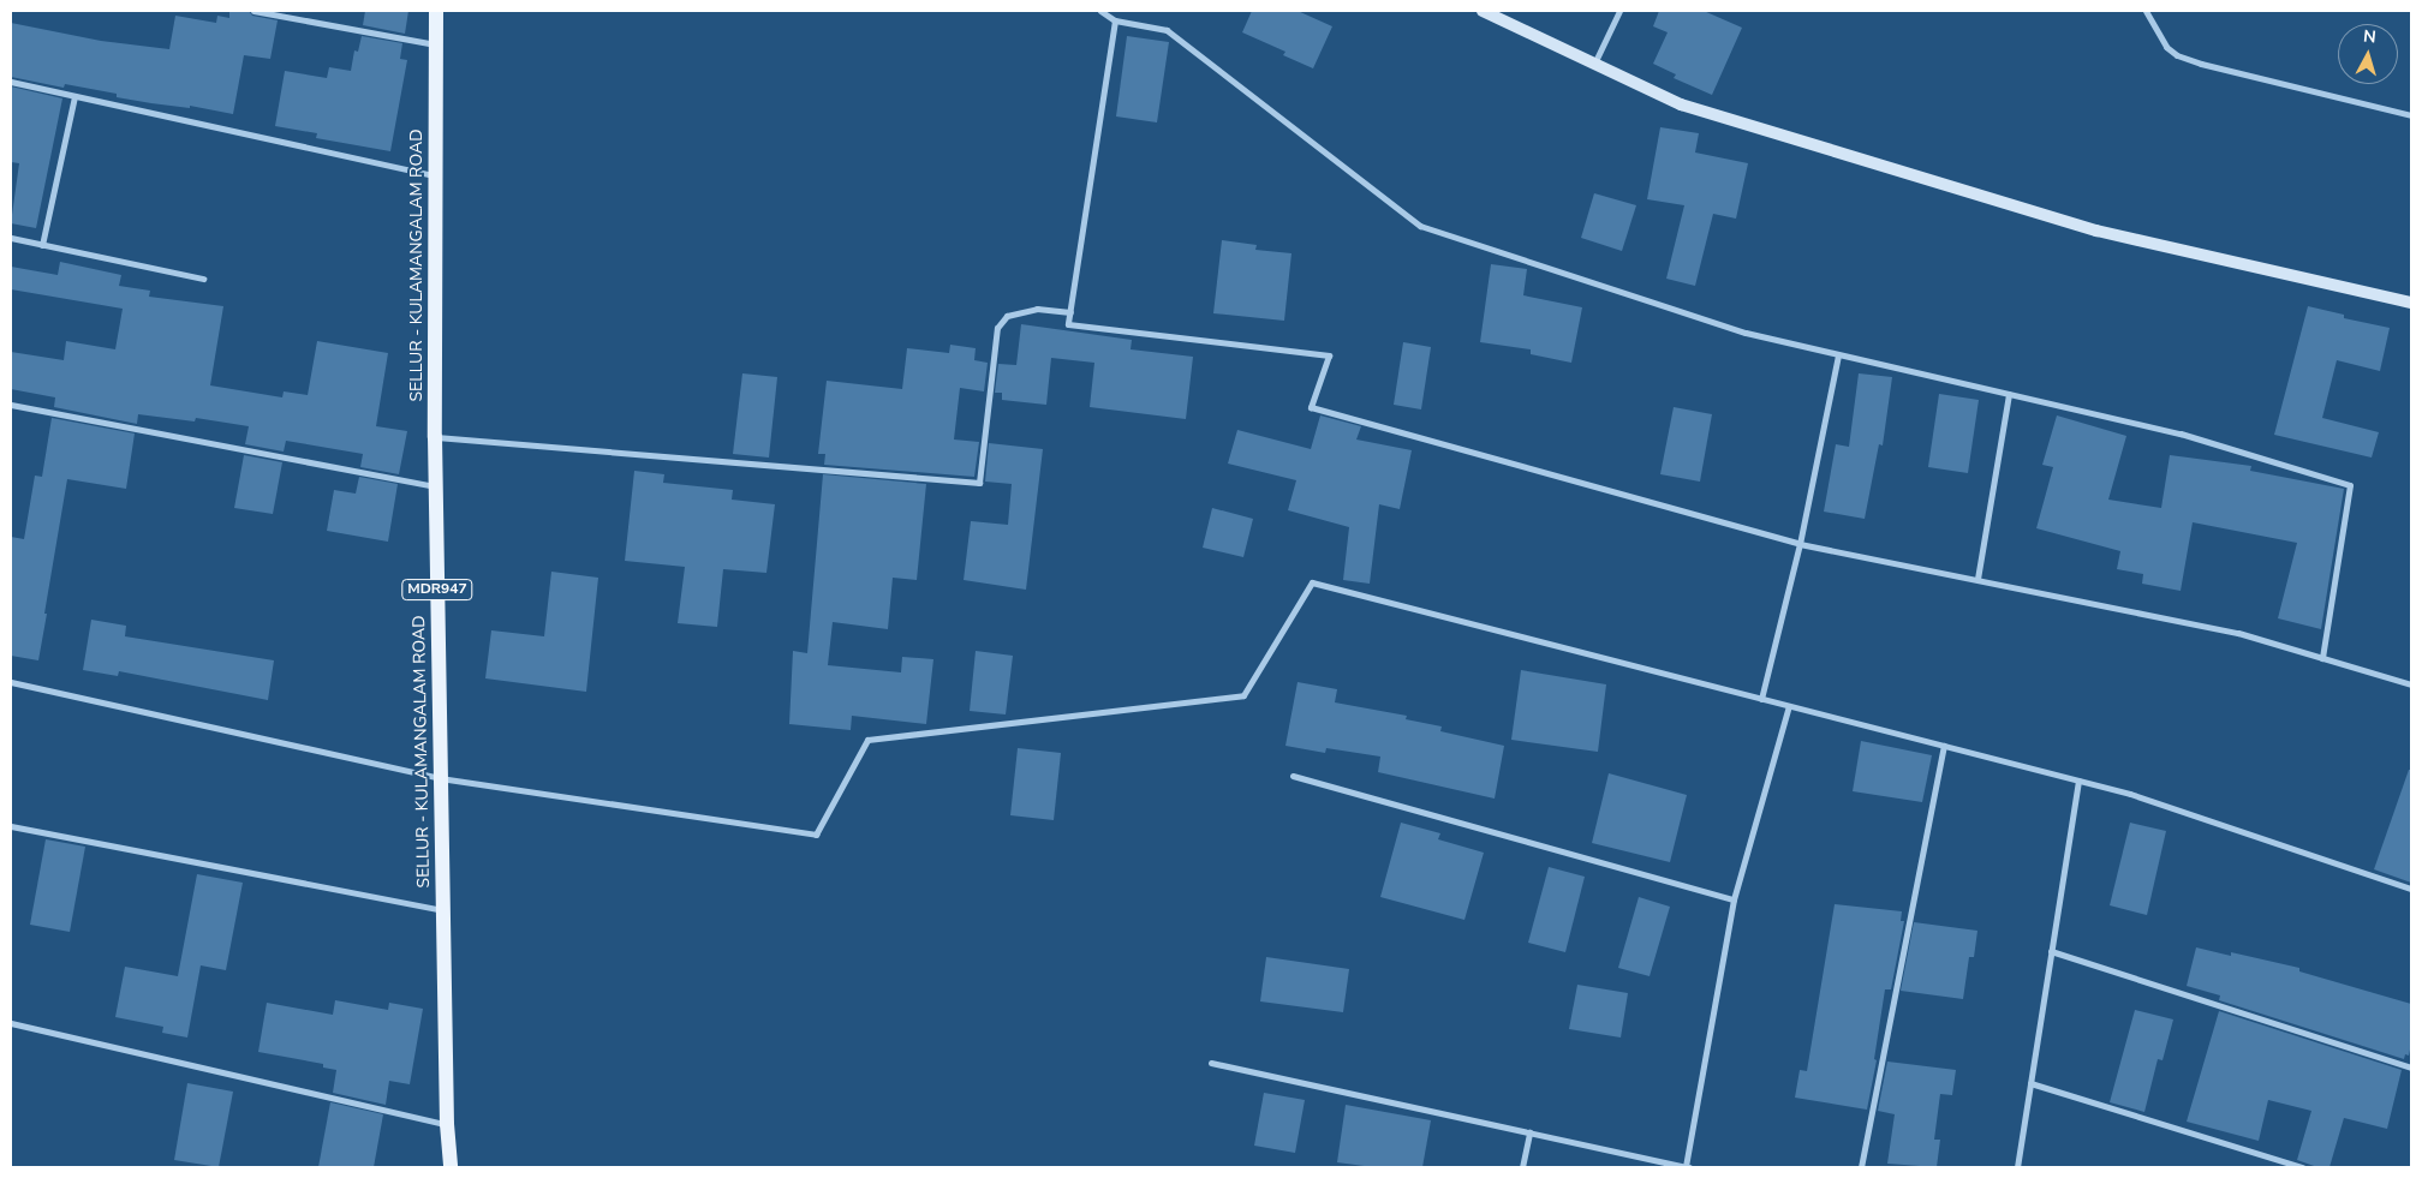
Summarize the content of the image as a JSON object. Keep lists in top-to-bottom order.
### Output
{
  "streets": {
    "main road": ["SELLUR - KULAMANGALAM ROAD", "MDR947"]
  },
  "north": "top"
}
